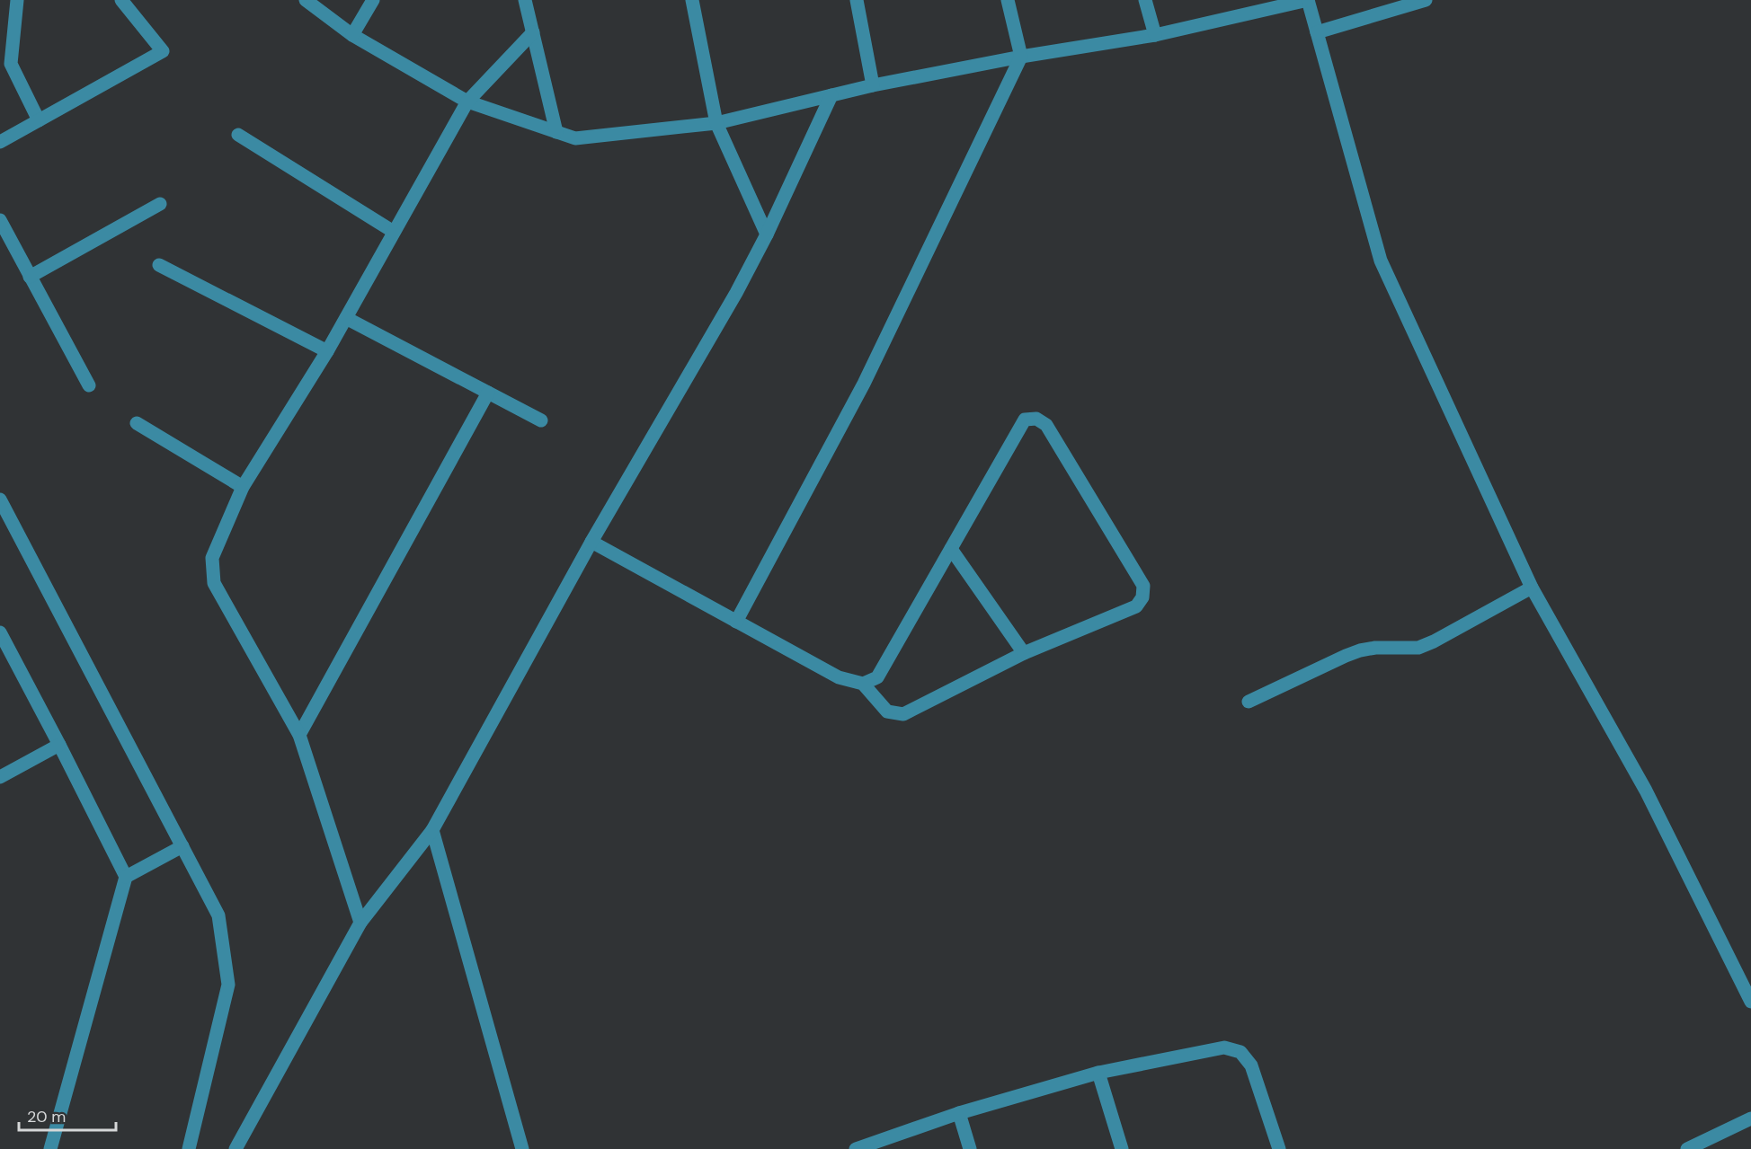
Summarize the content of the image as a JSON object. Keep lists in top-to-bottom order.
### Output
{
  "scale_bar": "20 m"
}
